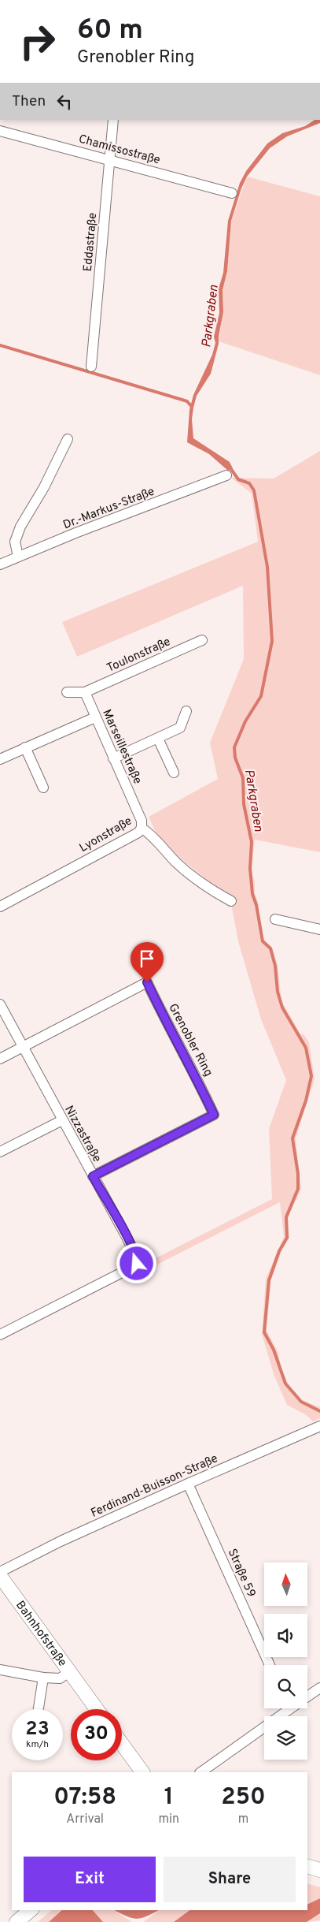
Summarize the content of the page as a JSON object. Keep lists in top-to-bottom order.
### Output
{
  "streets": {
    "main road": ["Bahnhofstraße"],
    "street": [
      "Chamissostraße",
      "Eddastraße",
      "Dr.-Markus-Straße",
      "Toulonstraße",
      "Marseillestraße",
      "Lyonstraße",
      "Grenobler Ring",
      "Nizzastraße",
      "Ferdinand-Buisson-Straße",
      "Straße 59"
    ]
  },
  "crossings": [
    ["Chamissostraße", "Eddastraße"],
    ["Toulonstraße", "Marseillestraße"],
    ["Marseillestraße", "Lyonstraße"],
    ["Grenobler Ring", "Nizzastraße"],
    ["Ferdinand-Buisson-Straße", "Straße 59"]
  ],
  "water": ["Parkgraben"],
  "north": "top",
  "page": {
    "turn": ["60 m", "Grenobler Ring"],
    "then": "Then",
    "speed": "23 km/h",
    "limit": "30",
    "eta": [
      "07:58",
      "Arrival",
      "1",
      "min",
      "250",
      "m"
    ],
    "buttons": ["Exit", "Share"]
  }
}
